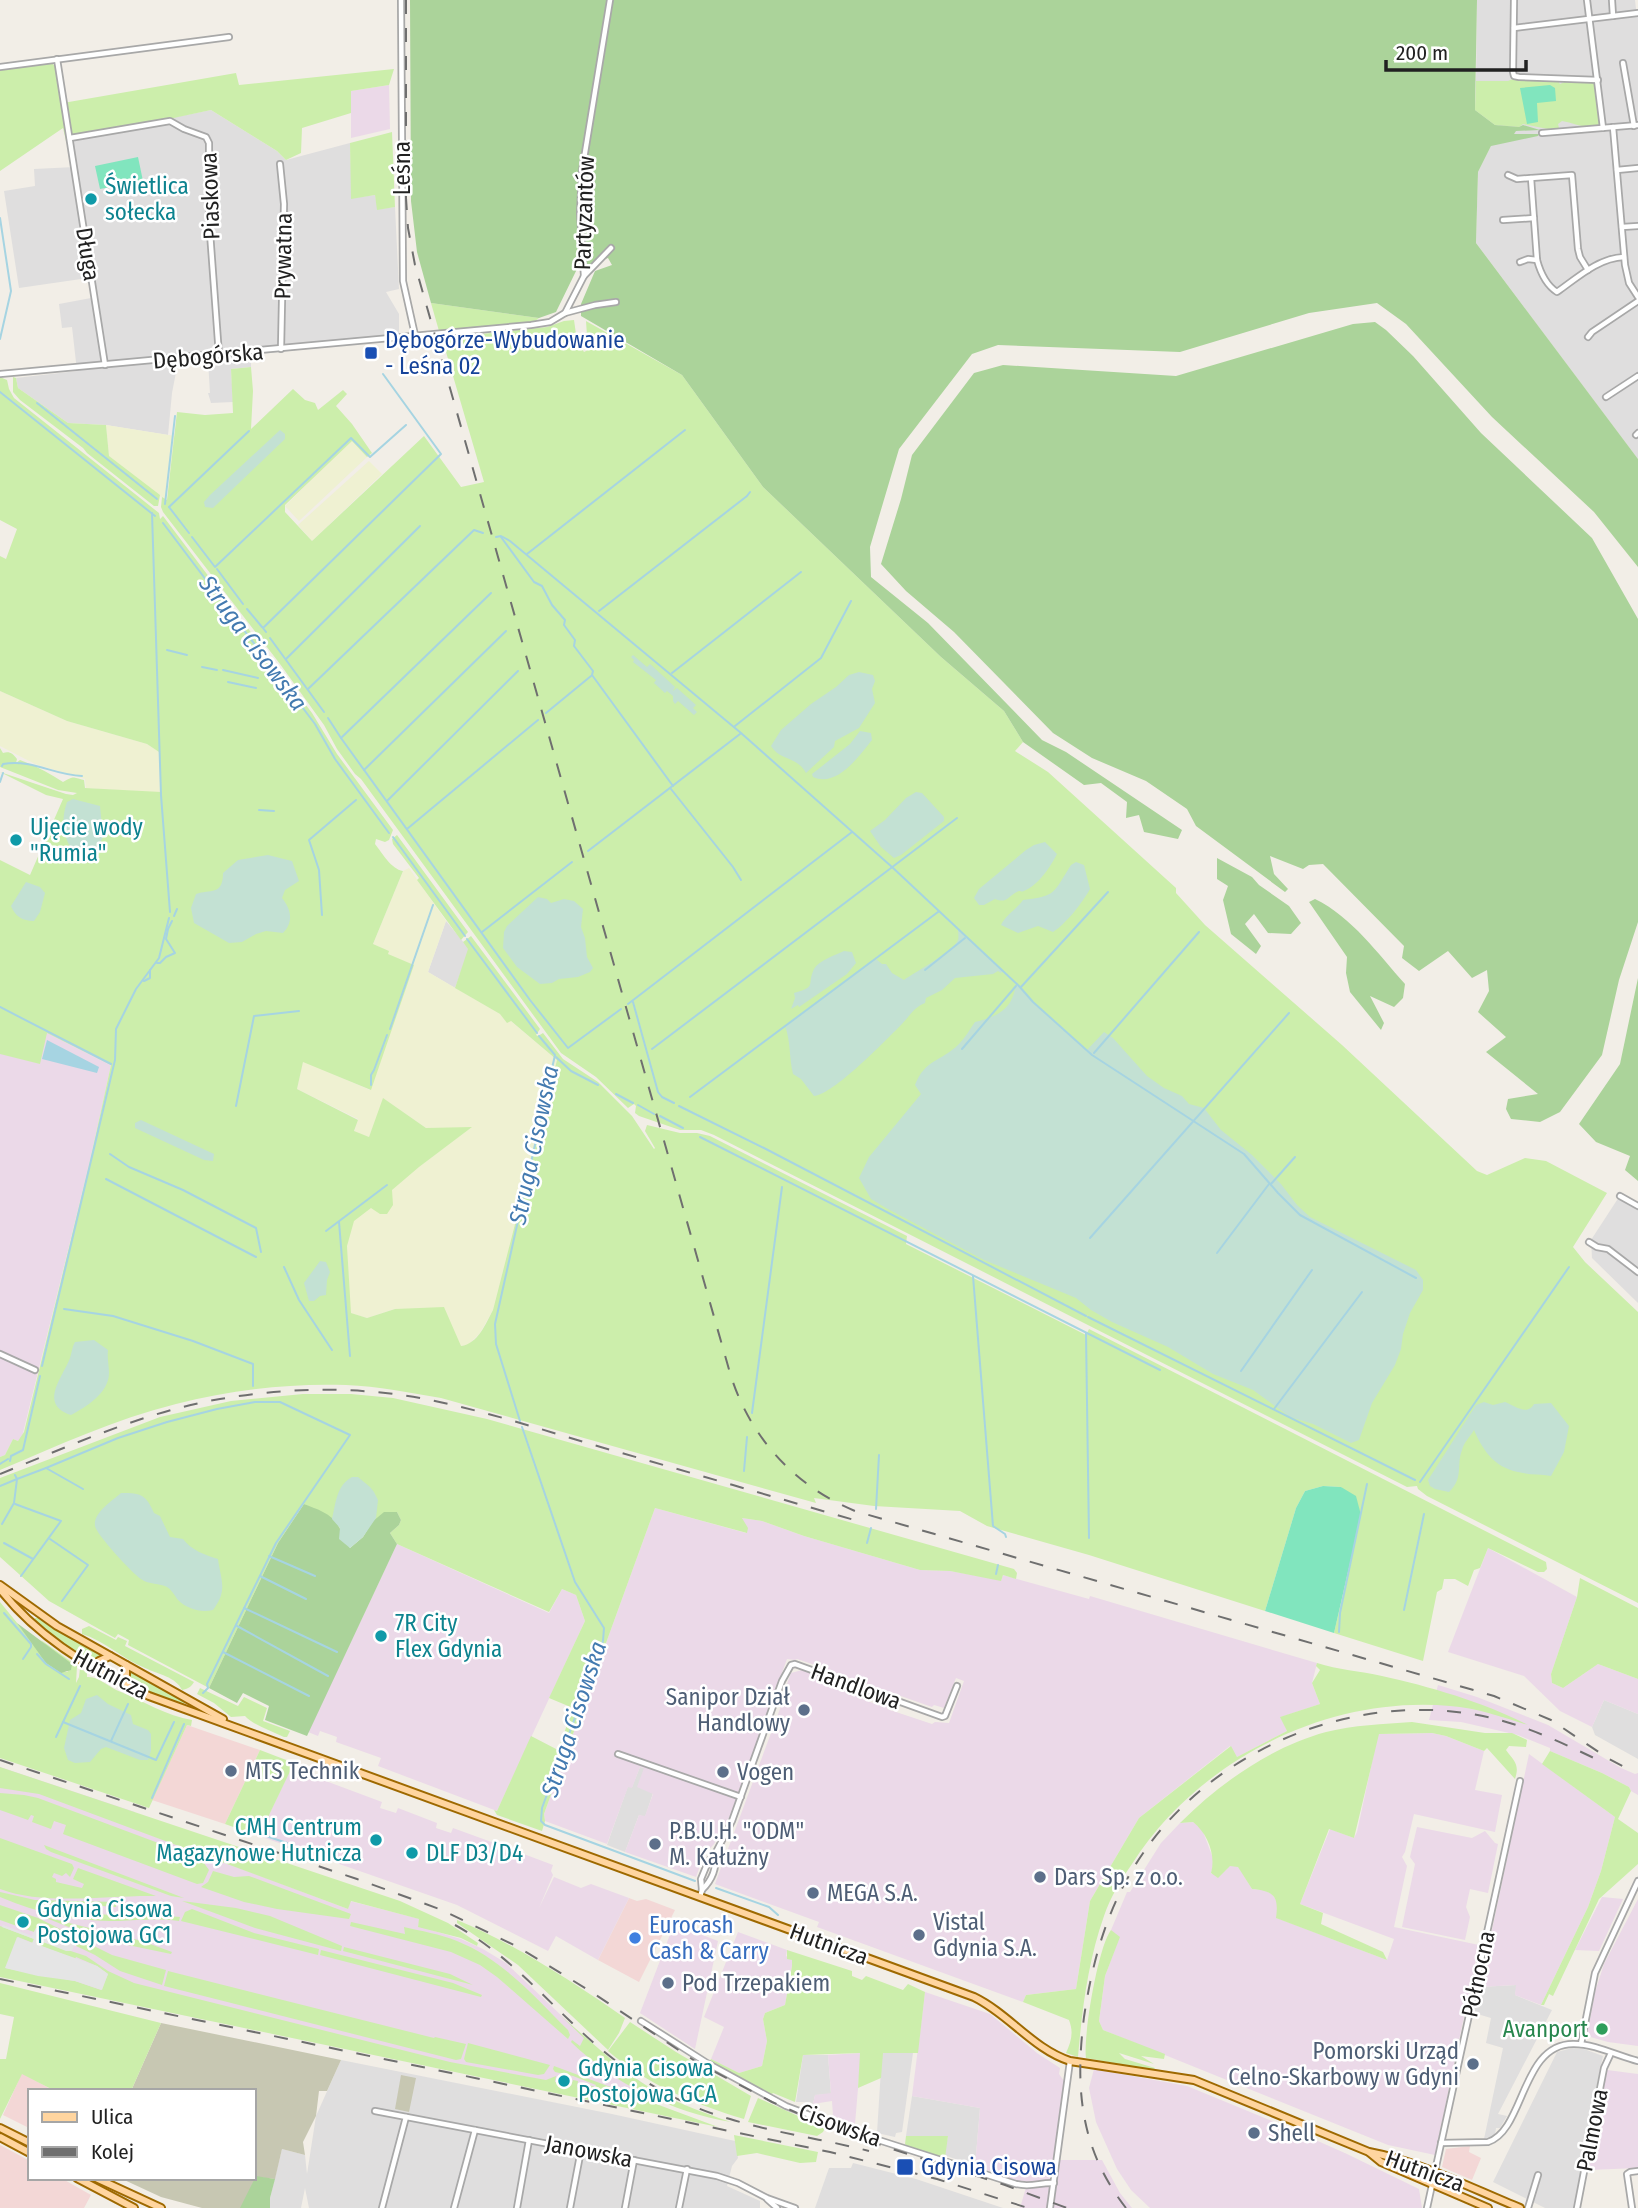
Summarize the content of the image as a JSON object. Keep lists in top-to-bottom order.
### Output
{
  "streets": {
    "main road": ["Hutnicza"],
    "street": [
      "Leśna",
      "Piaskowa",
      "Partyzantów",
      "Długa",
      "Prywatna",
      "Dębogórska",
      "Handlowa",
      "Północna",
      "Cisowska",
      "Palmowa",
      "Janowska"
    ]
  },
  "crossings": [
    ["Leśna", "Dębogórska"],
    ["Piaskowa", "Długa"],
    ["Piaskowa", "Dębogórska"],
    ["Długa", "Dębogórska"],
    ["Prywatna", "Dębogórska"],
    ["Hutnicza", "Handlowa"],
    ["Hutnicza", "Północna"]
  ],
  "water": ["Struga Cisowska"],
  "places": {
    "other": [
      "Świetlica sołecka",
      "Ujęcie wody \"Rumia\"",
      "7R City Flex Gdynia",
      "Sanipor Dział Handlowy",
      "MTS Technik",
      "Vogen",
      "CMH Centrum Magazynowe Hutnicza",
      "P.B.U.H. \"ODM\" M. Kałużny",
      "DLF D3/D4",
      "Dars Sp. z o.o.",
      "MEGA S.A.",
      "Gdynia Cisowa Postojowa GC1",
      "Vistal Gdynia S.A.",
      "Eurocash Cash & Carry",
      "Pod Trzepakiem",
      "Avanport",
      "Pomorski Urząd Celno-Skarbowy w Gdyni",
      "Gdynia Cisowa Postojowa GCA",
      "Shell"
    ],
    "transit": ["Dębogórze-Wybudowanie - Leśna 02", "Gdynia Cisowa"]
  },
  "legend": ["Ulica", "Kolej"],
  "scale_bar": "200 m"
}
